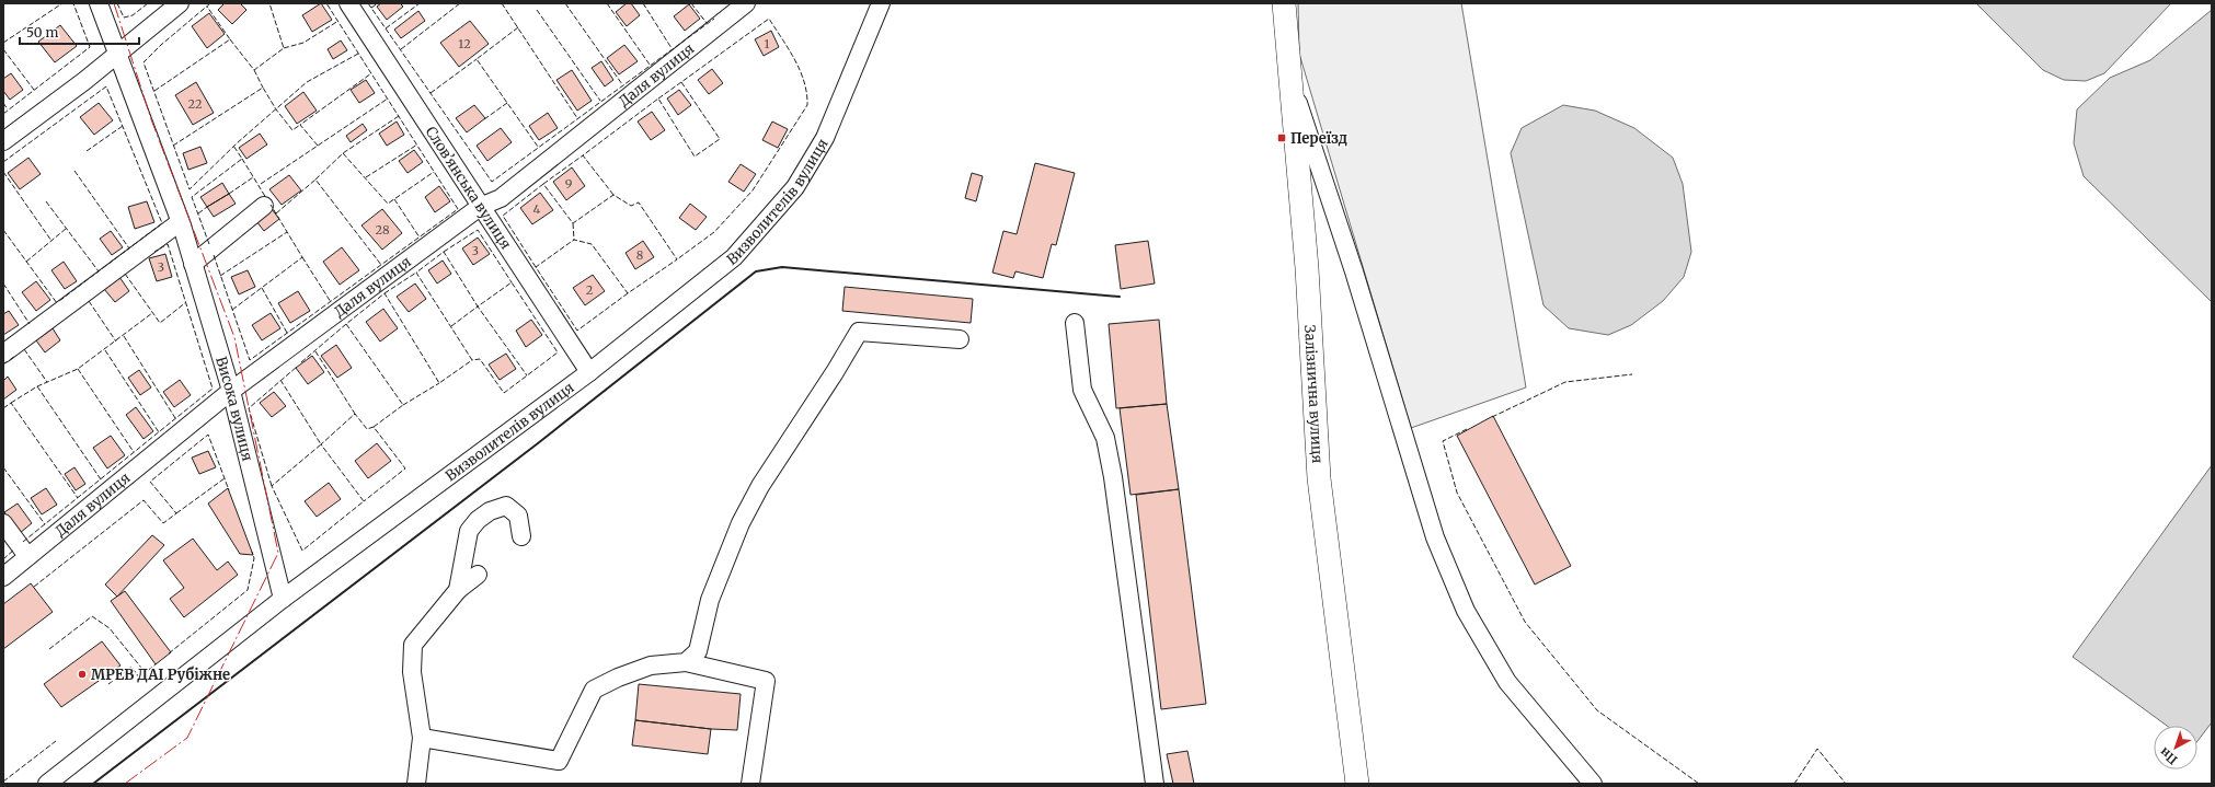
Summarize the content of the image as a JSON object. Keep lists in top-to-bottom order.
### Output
{
  "streets": {
    "main road": ["Залізнична вулиця"],
    "street": [
      "Даля вулиця",
      "Слов’янська вулиця",
      "Визволителів вулиця",
      "Висока вулиця"
    ]
  },
  "crossings": [
    ["Даля вулиця", "Слов’янська вулиця"],
    ["Даля вулиця", "Висока вулиця"],
    ["Слов’янська вулиця", "Визволителів вулиця"],
    ["Визволителів вулиця", "Висока вулиця"]
  ],
  "places": {
    "transit": ["Переїзд"],
    "other": ["МРЕВ ДАІ Рубіжне"]
  },
  "house_numbers": [
    "12",
    "1",
    "22",
    "9",
    "4",
    "28",
    "3",
    "8",
    "3",
    "2"
  ],
  "scale_bar": "50 m",
  "north": "bottom left"
}
